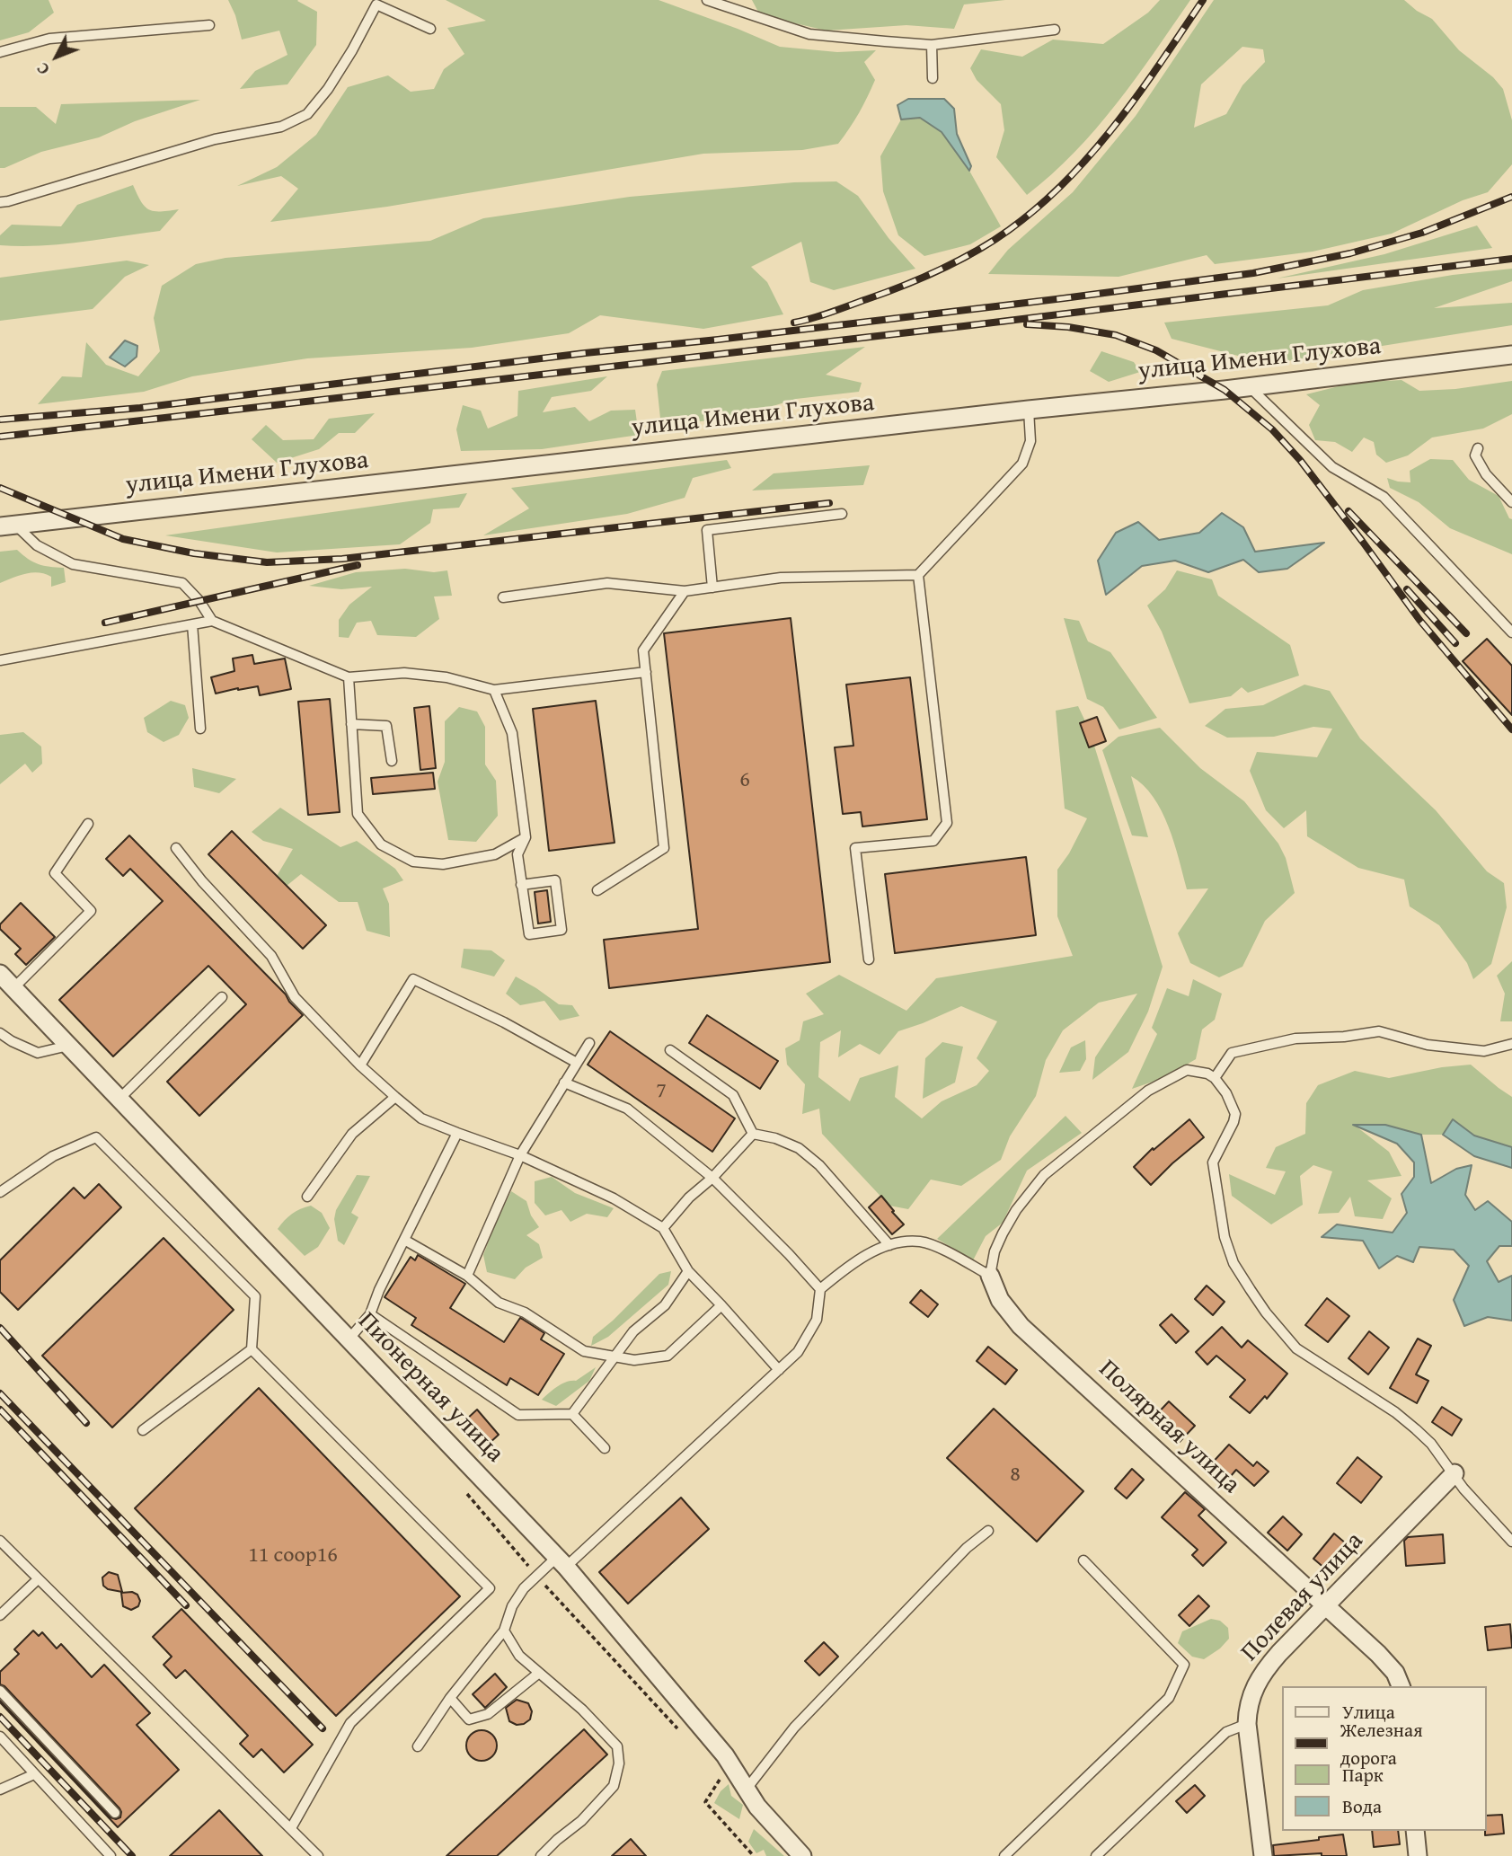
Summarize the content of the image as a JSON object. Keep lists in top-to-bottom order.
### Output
{
  "streets": {
    "street": [
      "улица Имени Глухова",
      "Пионерная улица",
      "Полярная улица",
      "Полевая улица"
    ]
  },
  "crossings": [
    ["Полярная улица", "Полевая улица"]
  ],
  "house_numbers": [
    "6",
    "7",
    "8",
    "11 соор16"
  ],
  "legend": [
    "Улица",
    "Железная дорога",
    "Парк",
    "Вода"
  ],
  "north": "bottom left"
}
